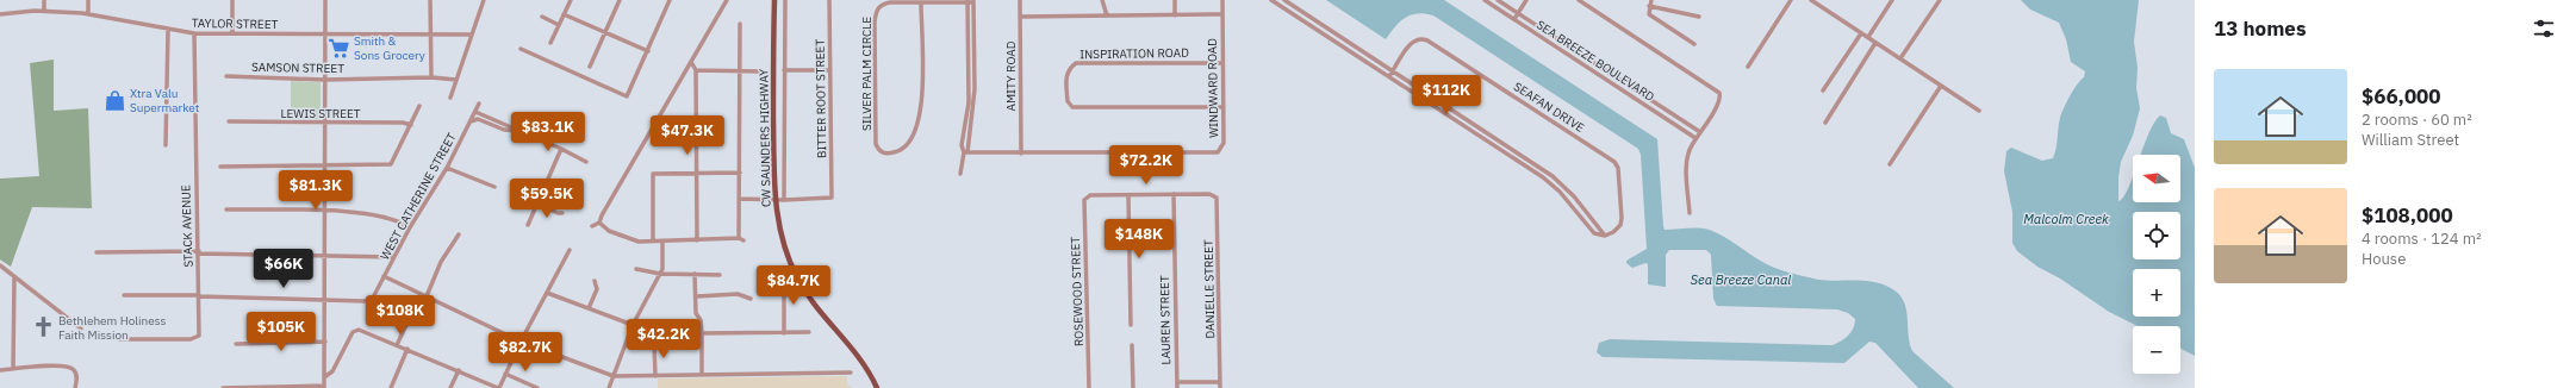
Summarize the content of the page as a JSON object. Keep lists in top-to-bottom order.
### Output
{
  "streets": {
    "main road": ["CW SAUNDERS HIGHWAY"],
    "street": [
      "TAYLOR STREET",
      "INSPIRATION ROAD",
      "SEA BREEZE BOULEVARD",
      "SAMSON STREET",
      "SILVER PALM CIRCLE",
      "AMITY ROAD",
      "WINDWARD ROAD",
      "BITTER ROOT STREET",
      "SEAFAN DRIVE",
      "LEWIS STREET",
      "WEST CATHERINE STREET",
      "STACK AVENUE",
      "DANIELLE STREET",
      "ROSEWOOD STREET",
      "LAUREN STREET"
    ]
  },
  "crossings": [
    ["TAYLOR STREET", "STACK AVENUE"],
    ["INSPIRATION ROAD", "WINDWARD ROAD"],
    ["AMITY ROAD", "WINDWARD ROAD"],
    ["DANIELLE STREET", "LAUREN STREET"]
  ],
  "water": ["Malcolm Creek", "Sea Breeze Canal"],
  "places": {
    "supermarket": ["Smith & Sons Grocery"],
    "shop": ["Xtra Valu Supermarket"],
    "church": ["Bethlehem Holiness Faith Mission"]
  },
  "north": "left",
  "page": {
    "heading": "13 homes",
    "list": [
      {
        "name": "$66,000",
        "note": "2 rooms · 60 m² · William Street"
      },
      {
        "name": "$108,000",
        "note": "4 rooms · 124 m² · House"
      }
    ],
    "price": [
      "$112K",
      "$83.1K",
      "$47.3K",
      "$72.2K",
      "$81.3K",
      "$59.5K",
      "$148K",
      "$66K",
      "$84.7K",
      "$108K",
      "$105K",
      "$42.2K",
      "$82.7K"
    ],
    "map_buttons": ["+", "−"]
  }
}
